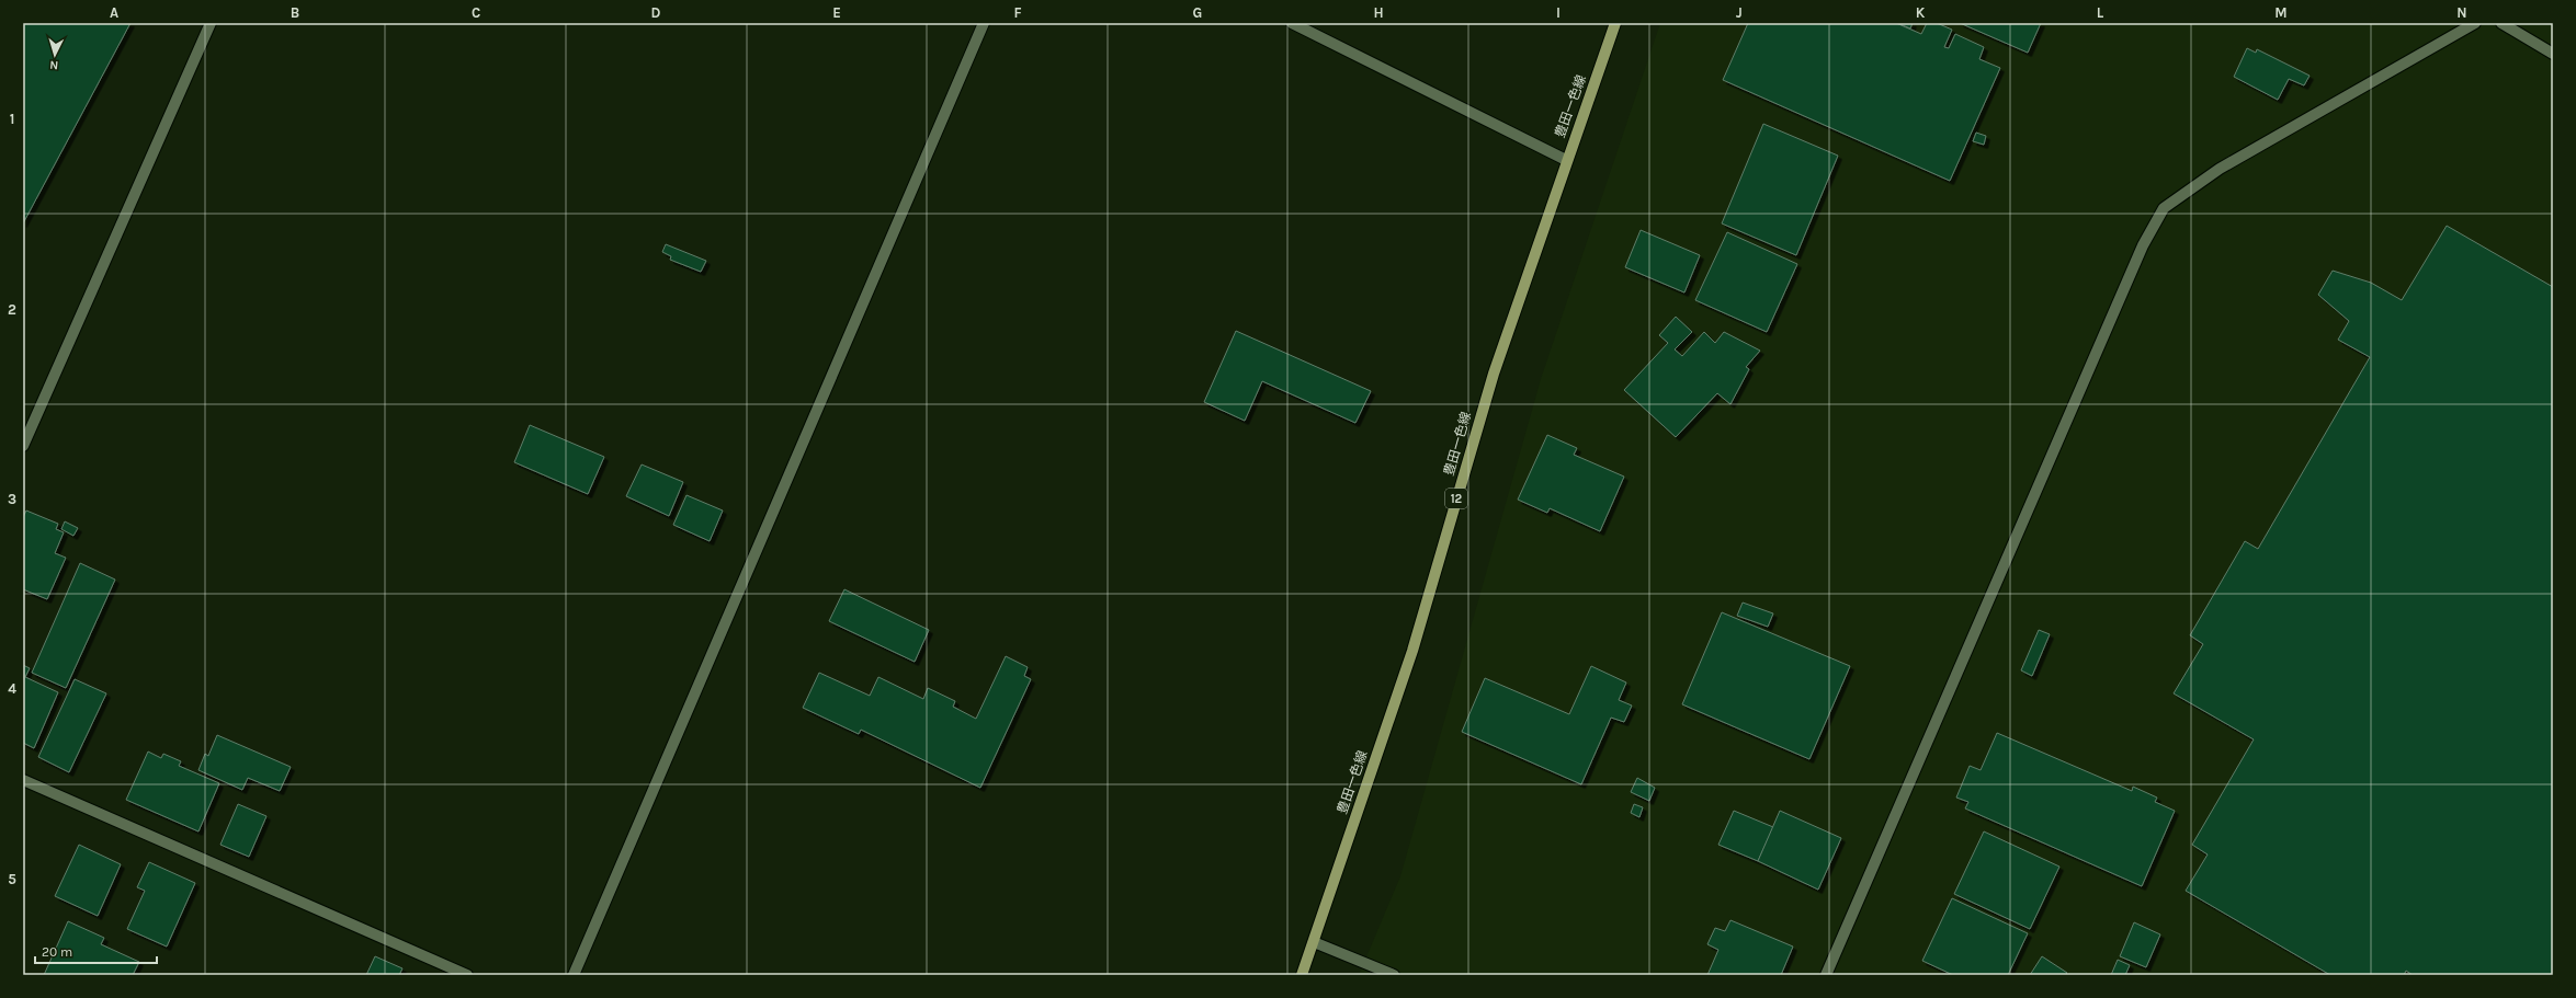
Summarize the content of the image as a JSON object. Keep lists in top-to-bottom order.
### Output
{
  "streets": {
    "main road": ["豊田一色線", "12"]
  },
  "scale_bar": "20 m",
  "north": "bottom",
  "grid": {
    "columns": [
      "A",
      "B",
      "C",
      "D",
      "E",
      "F",
      "G",
      "H",
      "I",
      "J",
      "K",
      "L",
      "M",
      "N"
    ],
    "rows": [
      "1",
      "2",
      "3",
      "4",
      "5"
    ]
  }
}
